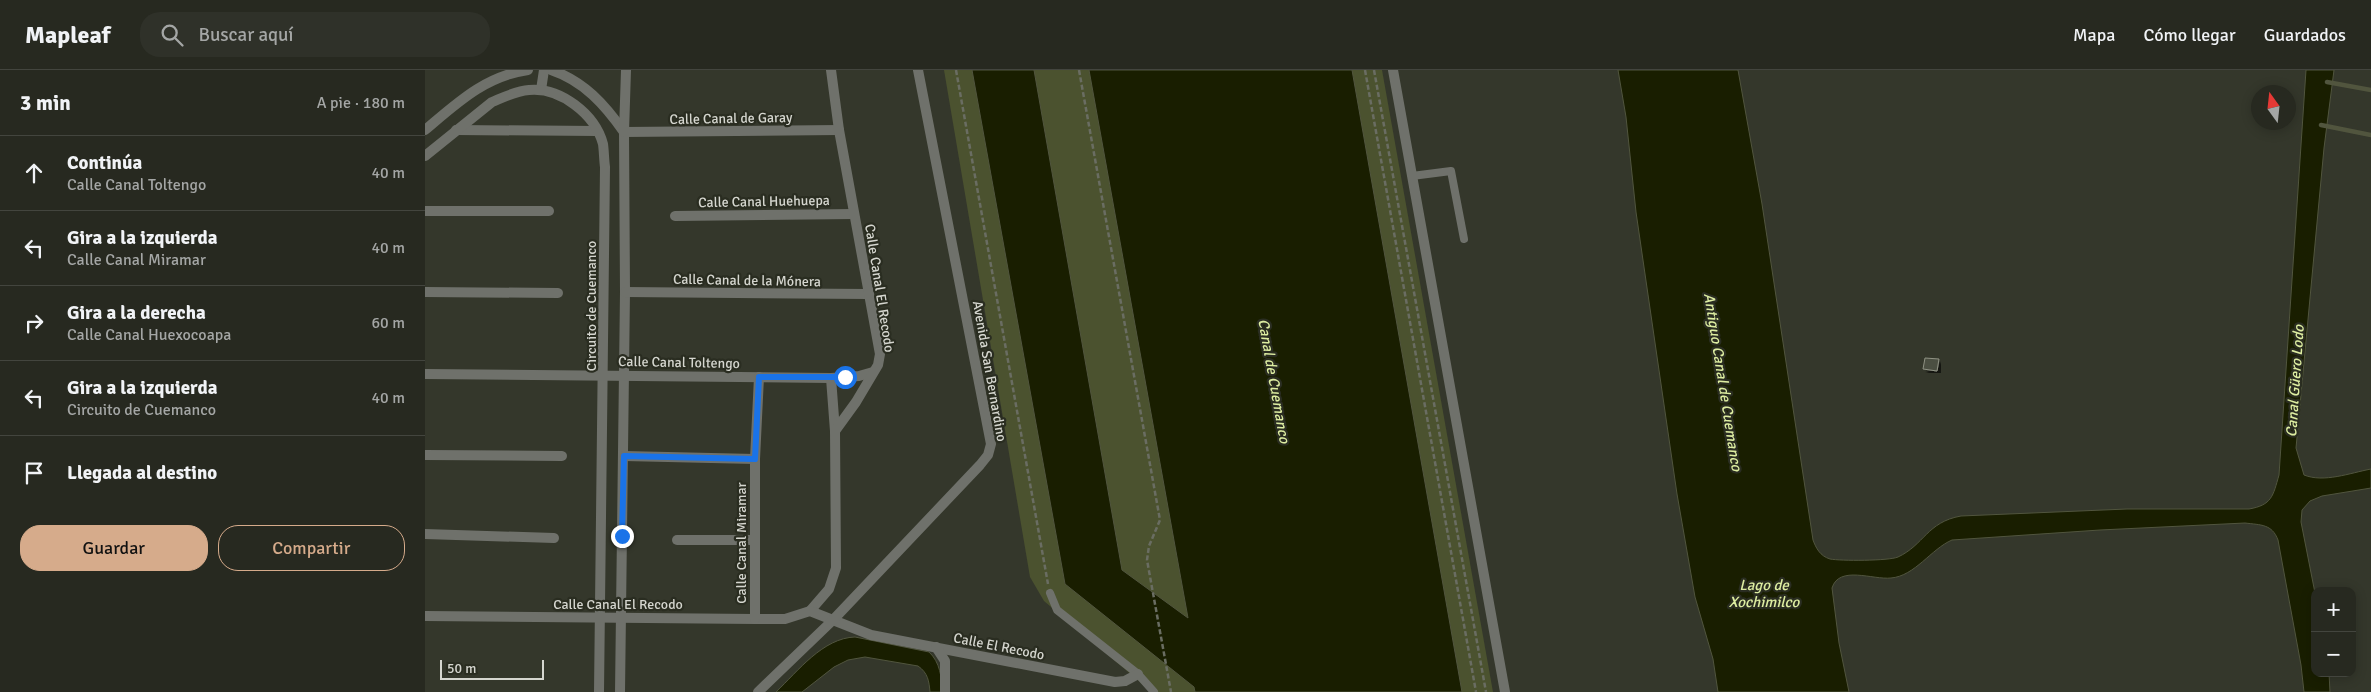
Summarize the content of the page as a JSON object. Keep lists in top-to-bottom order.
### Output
{
  "streets": {
    "street": [
      "Calle Canal de Garay",
      "Calle Canal Huehuepa",
      "Calle Canal de la Mónera",
      "Calle Canal El Recodo",
      "Circuito de Cuemanco",
      "Calle Canal Toltengo",
      "Avenida San Bernardino",
      "Calle Canal Miramar",
      "Calle El Recodo"
    ]
  },
  "crossings": [
    ["Calle Canal de Garay", "Calle Canal El Recodo"],
    ["Calle Canal Huehuepa", "Calle Canal El Recodo"],
    ["Calle Canal de la Mónera", "Calle Canal El Recodo"],
    ["Calle Canal El Recodo", "Circuito de Cuemanco"],
    ["Calle Canal El Recodo", "Calle Canal Toltengo"],
    ["Calle Canal El Recodo", "Calle Canal Miramar"],
    ["Circuito de Cuemanco", "Calle Canal Toltengo"],
    ["Calle Canal Toltengo", "Calle Canal Miramar"],
    ["Avenida San Bernardino", "Calle El Recodo"]
  ],
  "water": [
    "Canal de Cuemanco",
    "Canal Güero Lodo",
    "Antiguo Canal de Cuemanco",
    "Lago de Xochimilco"
  ],
  "scale_bar": "50 m",
  "north": "top",
  "page": {
    "header": "Mapleaf",
    "search": "Buscar aquí",
    "nav": ["Mapa", "Cómo llegar", "Guardados"],
    "heading": ["3 min", "A pie · 180 m"],
    "list": [
      ["Continúa", "Calle Canal Toltengo", "40 m"],
      ["Gira a la izquierda", "Calle Canal Miramar", "40 m"],
      ["Gira a la derecha", "Calle Canal Huexocoapa", "60 m"],
      ["Gira a la izquierda", "Circuito de Cuemanco", "40 m"],
      "Llegada al destino"
    ],
    "buttons": ["Guardar", "Compartir"],
    "map_buttons": ["+", "−"],
    "scale": "50 m"
  }
}
